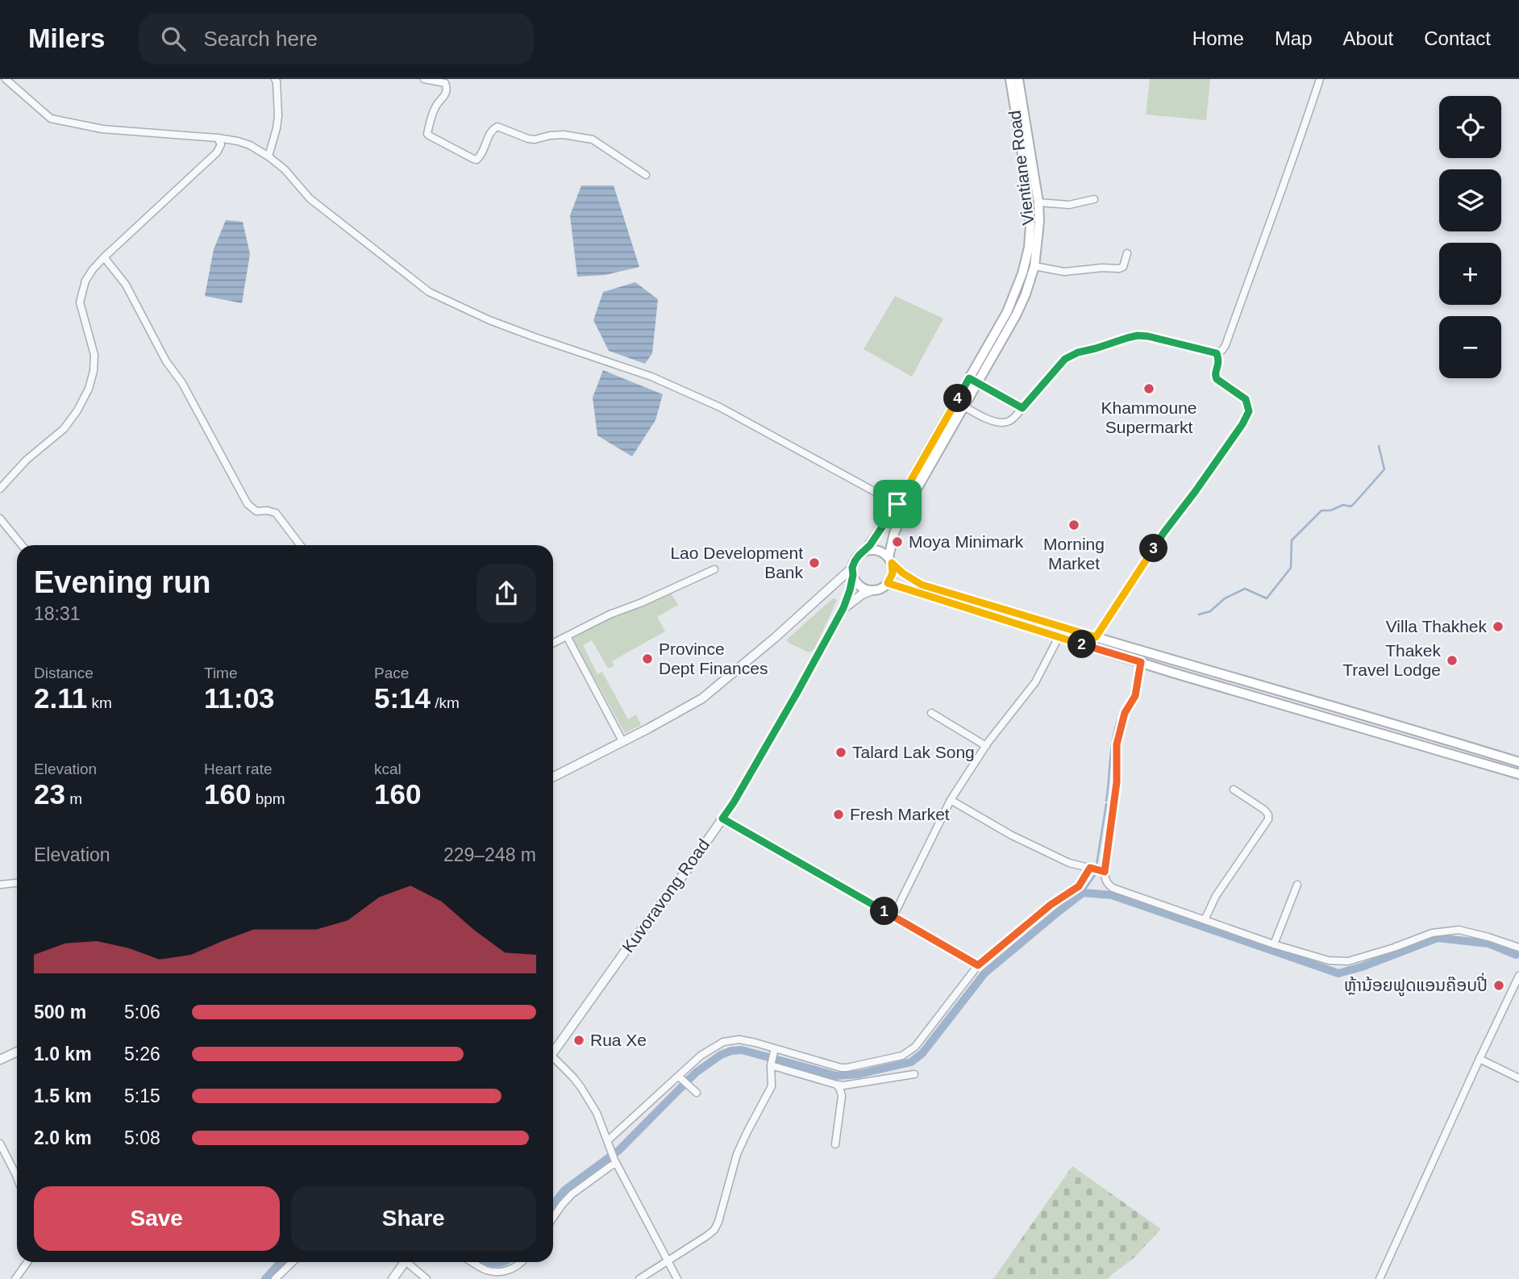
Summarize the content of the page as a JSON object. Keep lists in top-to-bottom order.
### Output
{
  "streets": {
    "main road": ["Vientiane Road"],
    "street": ["Kuvoravong Road"]
  },
  "crossings": [
    ["Vientiane Road", "Kuvoravong Road"]
  ],
  "places": [
    "Khammoune Supermarkt",
    "Morning Market",
    "Moya Minimark",
    "Lao Development Bank",
    "Villa Thakhek",
    "Province Dept Finances",
    "Thakek Travel Lodge",
    "Talard Lak Song",
    "Fresh Market",
    "ຫຼ້ານ້ອຍຟູດແອນຄ໊ອບປີ່",
    "Rua Xe"
  ],
  "page": {
    "header": "Milers",
    "search": "Search here",
    "nav": [
      "Home",
      "Map",
      "About",
      "Contact"
    ],
    "map_buttons": ["+", "−"],
    "pins": [
      "4",
      "3",
      "2",
      "1"
    ],
    "heading": ["Evening run", "18:31"],
    "stats": [
      ["Distance", "2.11 km"],
      ["Time", "11:03"],
      ["Pace", "5:14 /km"],
      ["Elevation", "23 m"],
      ["Heart rate", "160 bpm"],
      ["kcal", "160"]
    ],
    "chart": ["Elevation", "229–248 m"],
    "list": [
      {
        "name": "500 m",
        "note": "5:06"
      },
      {
        "name": "1.0 km",
        "note": "5:26"
      },
      {
        "name": "1.5 km",
        "note": "5:15"
      },
      {
        "name": "2.0 km",
        "note": "5:08"
      }
    ],
    "buttons": ["Save", "Share"]
  }
}
